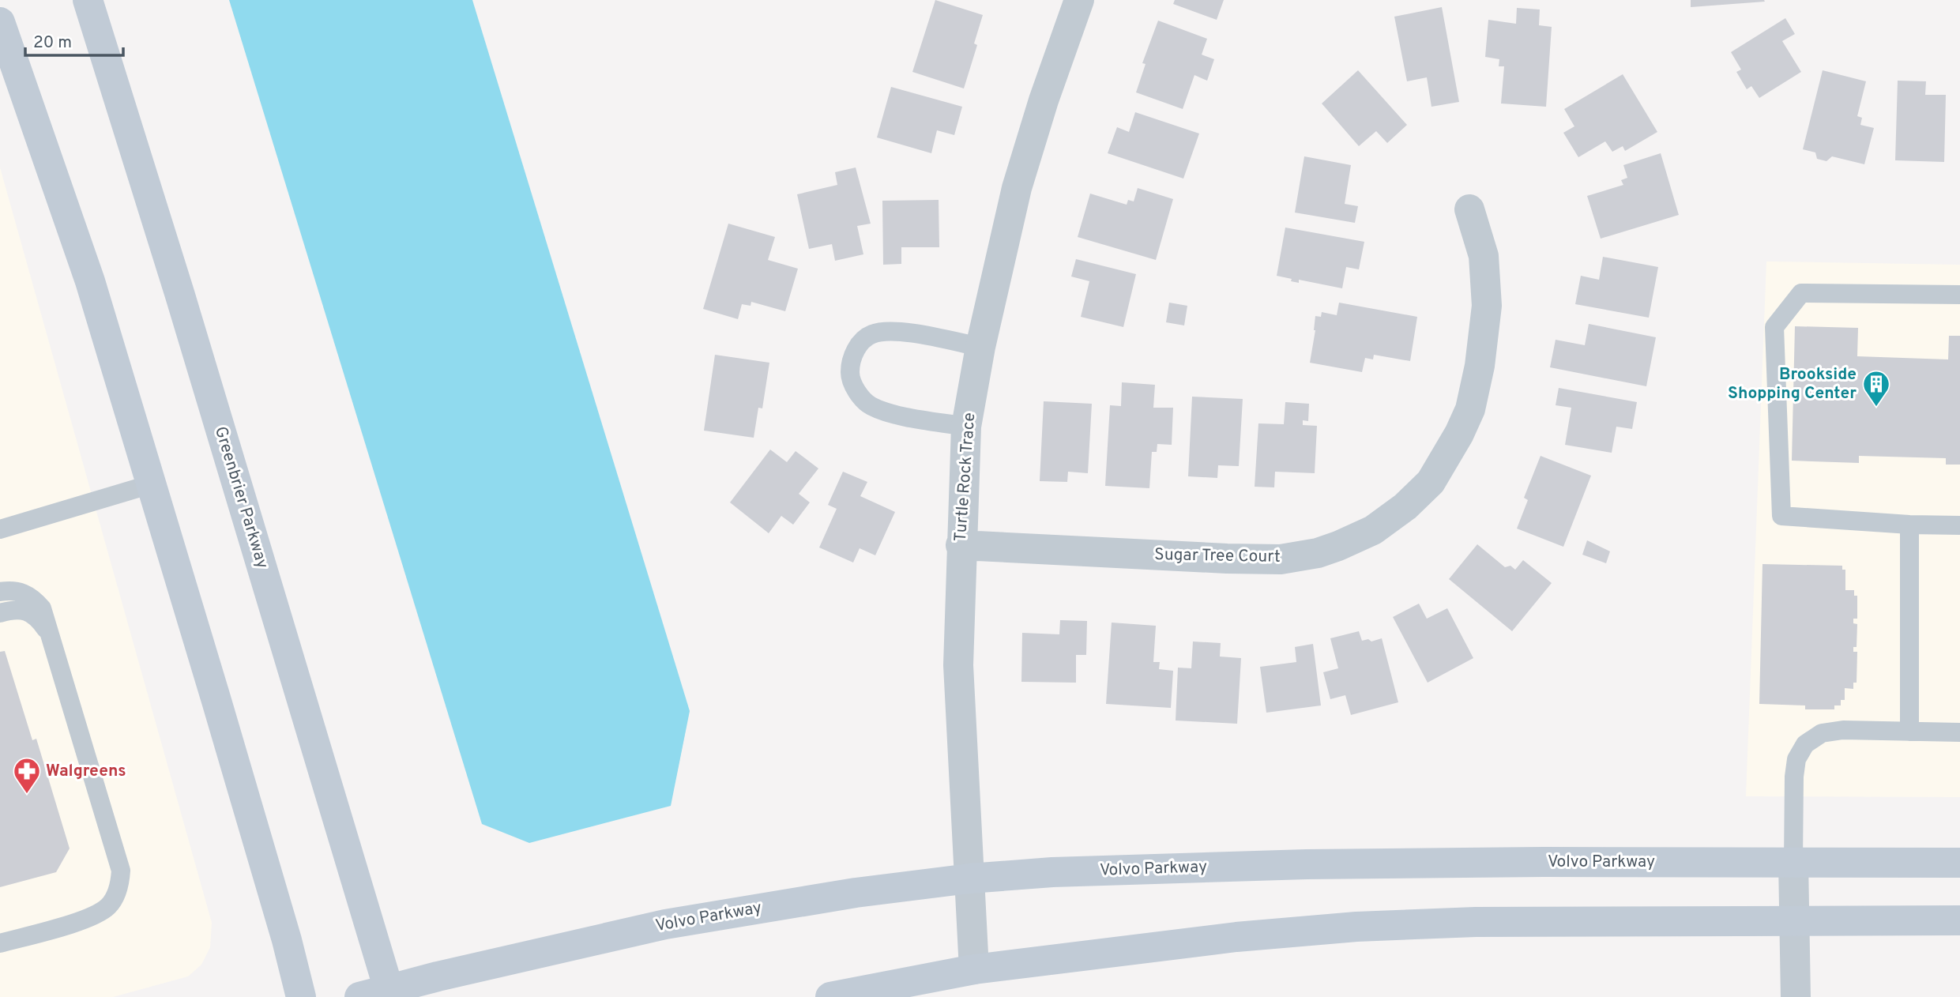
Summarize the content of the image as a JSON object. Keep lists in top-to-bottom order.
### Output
{
  "streets": {
    "main road": ["Greenbrier Parkway", "Volvo Parkway"],
    "street": ["Turtle Rock Trace", "Sugar Tree Court"]
  },
  "crossings": [
    ["Turtle Rock Trace", "Sugar Tree Court"],
    ["Turtle Rock Trace", "Volvo Parkway"],
    ["Greenbrier Parkway", "Volvo Parkway"]
  ],
  "places": {
    "building": ["Brookside Shopping Center"],
    "pharmacy": ["Walgreens"]
  },
  "scale_bar": "20 m"
}
